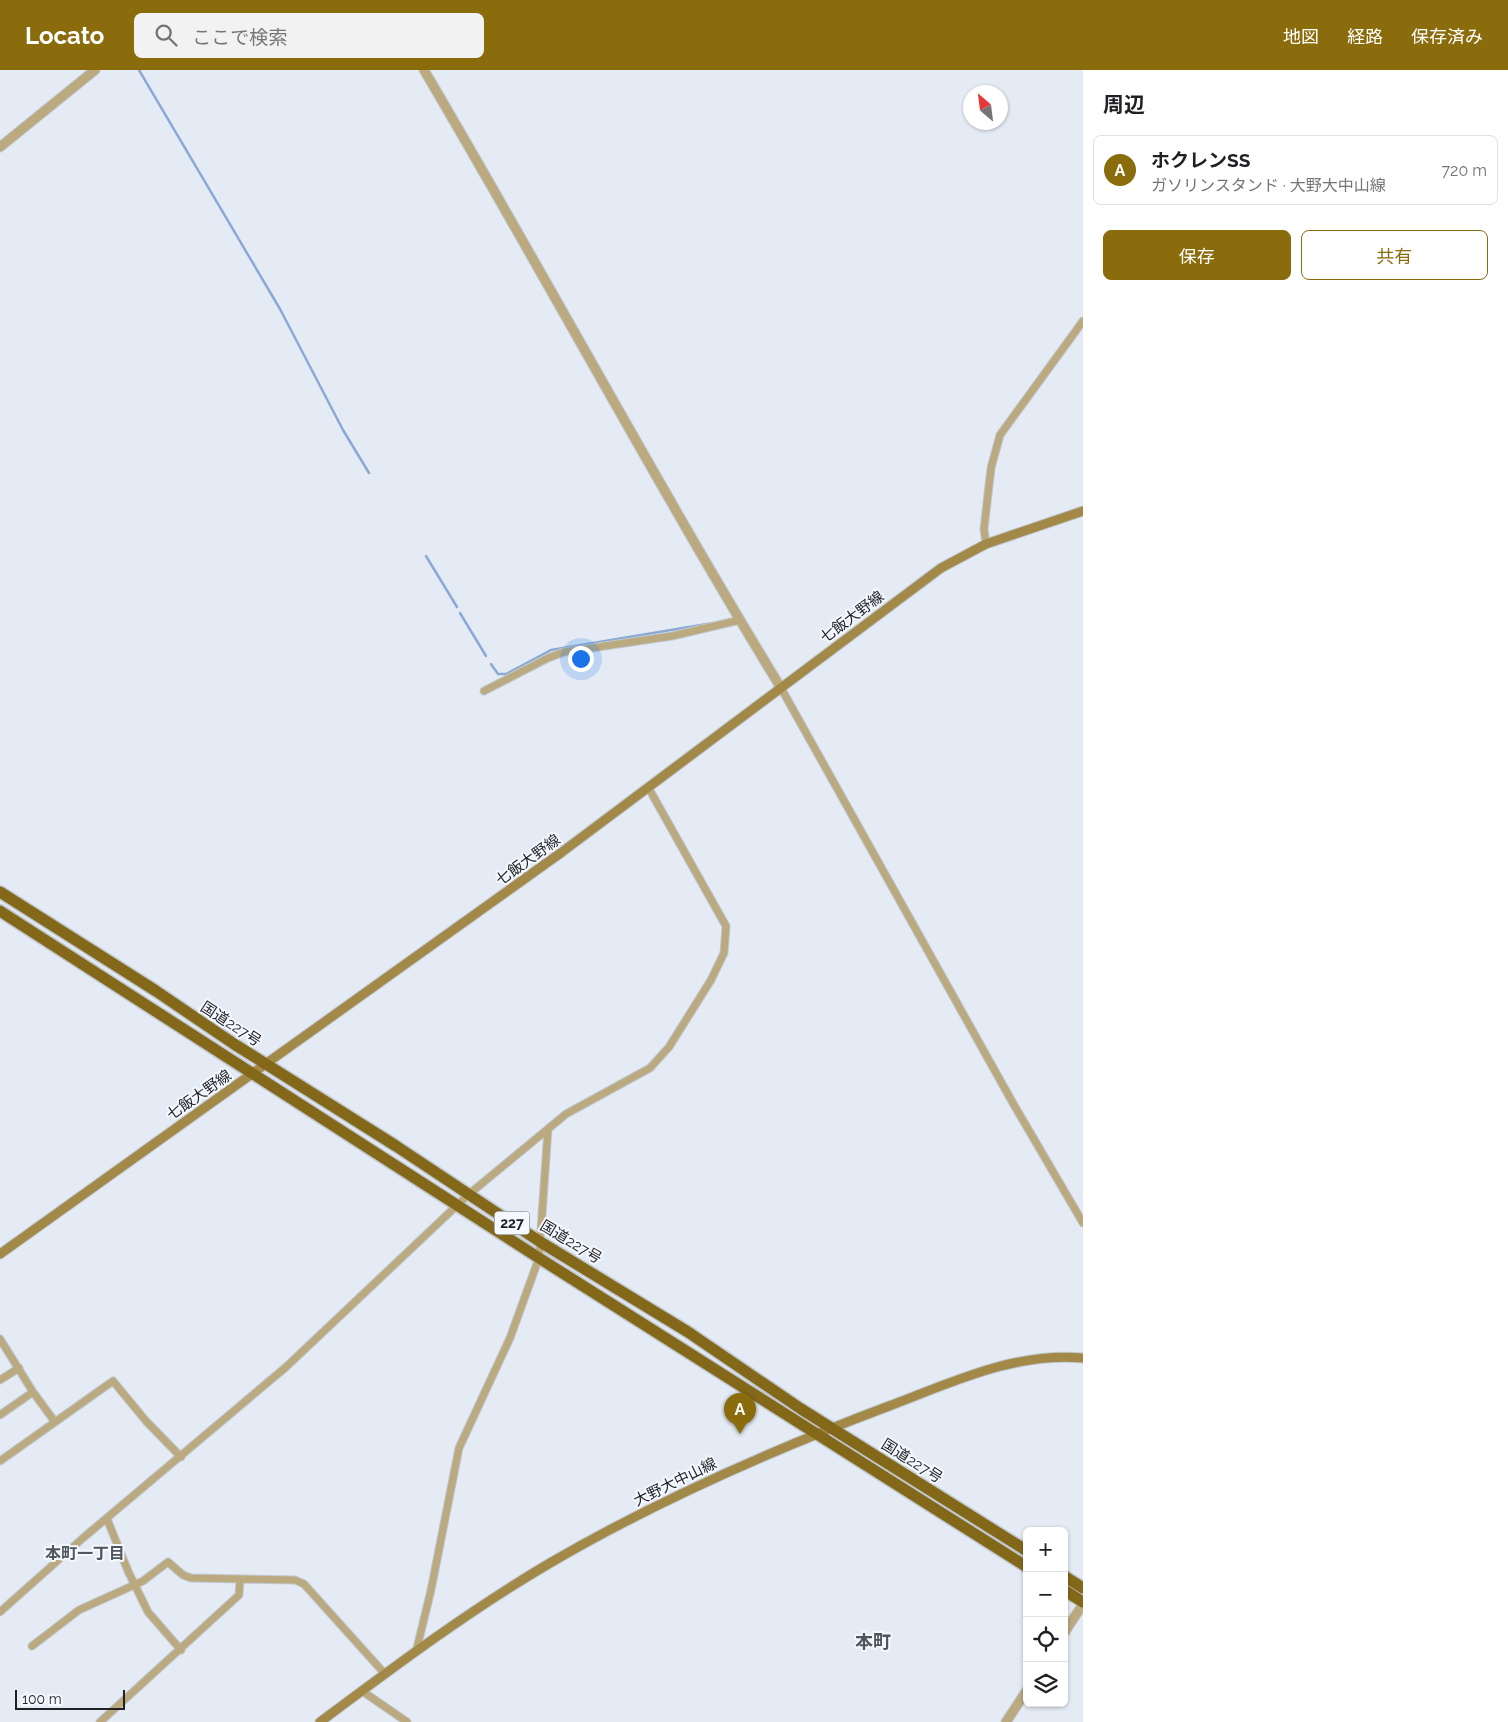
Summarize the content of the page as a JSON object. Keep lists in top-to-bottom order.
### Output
{
  "streets": {
    "highway": ["国道227号", "227"],
    "main road": ["七飯大野線", "大野大中山線"]
  },
  "crossings": [
    ["七飯大野線", "国道227号"],
    ["国道227号", "大野大中山線"]
  ],
  "districts": ["本町一丁目", "本町"],
  "scale_bar": "100 m",
  "north": "top left",
  "page": {
    "header": "Locato",
    "search": "ここで検索",
    "nav": ["地図", "経路", "保存済み"],
    "heading": "周辺",
    "list": [
      {
        "mark": "A",
        "name": "ホクレンSS",
        "note": "ガソリンスタンド · 大野大中山線",
        "value": "720 m"
      }
    ],
    "buttons": ["保存", "共有"],
    "pins": "A",
    "map_buttons": ["+", "−"],
    "scale": "100 m"
  }
}
